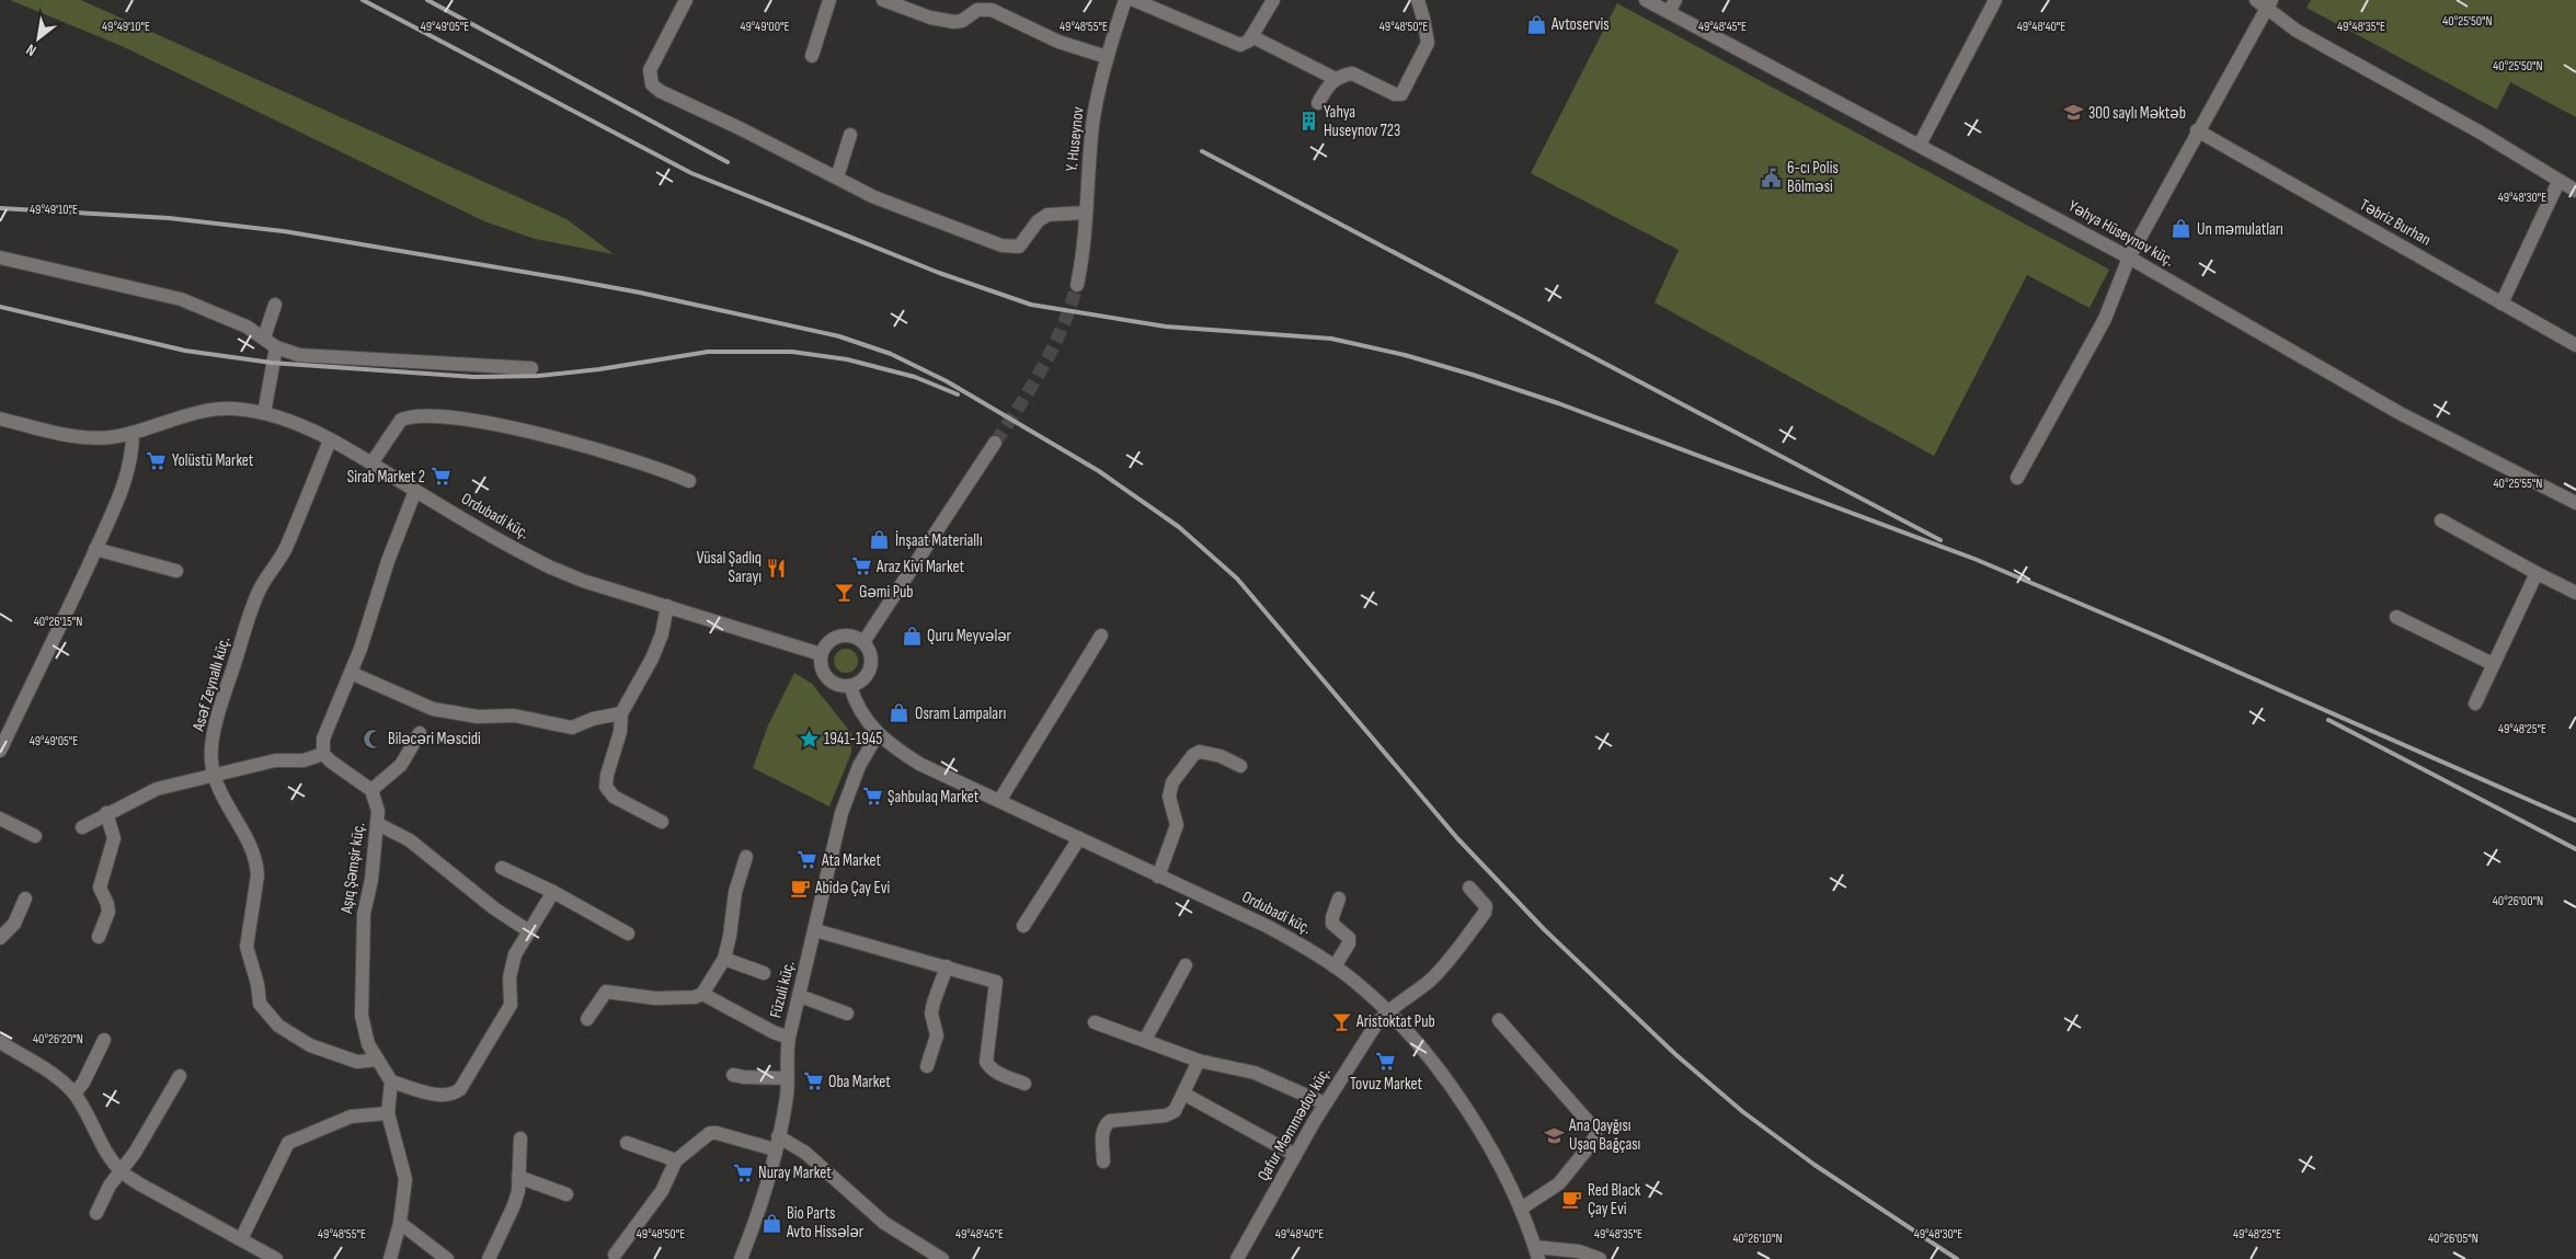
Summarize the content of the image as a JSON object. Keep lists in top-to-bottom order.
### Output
{
  "streets": {
    "street": [
      "Y. Huseynov",
      "Təbriz Burhan",
      "Yəhya Hüseynov küç.",
      "Ordubadi küç.",
      "Asəf Zeynallı küç.",
      "Aşıq Şəmşir küç.",
      "Füzuli küç.",
      "Qafur Məmmədov küç."
    ]
  },
  "crossings": [
    ["Ordubadi küç.", "Asəf Zeynallı küç."],
    ["Ordubadi küç.", "Füzuli küç."],
    ["Ordubadi küç.", "Qafur Məmmədov küç."],
    ["Asəf Zeynallı küç.", "Aşıq Şəmşir küç."]
  ],
  "places": {
    "shop": [
      "Avtoservis",
      "Un məmulatları",
      "İnşaat Materiallı",
      "Quru Meyvələr",
      "Osram Lampaları",
      "Bio Parts Avto Hissələr"
    ],
    "school or university": ["300 saylı Məktəb", "Ana Qayğısı Uşaq Bağçası"],
    "building": ["Yahya Huseynov 723"],
    "public building": ["6-cı Polis Bölməsi"],
    "supermarket": [
      "Yolüstü Market",
      "Sirab Market 2",
      "Araz Kivi Market",
      "Şahbulaq Market",
      "Ata Market",
      "Tovuz Market",
      "Oba Market",
      "Nuray Market"
    ],
    "restaurant": ["Vüsal Şadlıq Sarayı"],
    "bar": ["Gəmi Pub", "Aristoktat Pub"],
    "mosque": ["Biləcəri Məscidi"],
    "place": ["1941-1945"],
    "cafe": ["Abidə Çay Evi", "Red Black Çay Evi"]
  },
  "north": "bottom left",
  "coordinates": [
    "40°25'50\"N",
    "49°49'10\"E",
    "49°49'05\"E",
    "49°49'00\"E",
    "49°48'55\"E",
    "49°48'50\"E",
    "49°48'45\"E",
    "49°48'40\"E",
    "49°48'35\"E",
    "49°48'30\"E",
    "40°25'55\"N",
    "40°26'15\"N",
    "49°48'25\"E",
    "40°26'00\"N",
    "40°26'20\"N",
    "40°26'10\"N",
    "40°26'05\"N"
  ]
}
